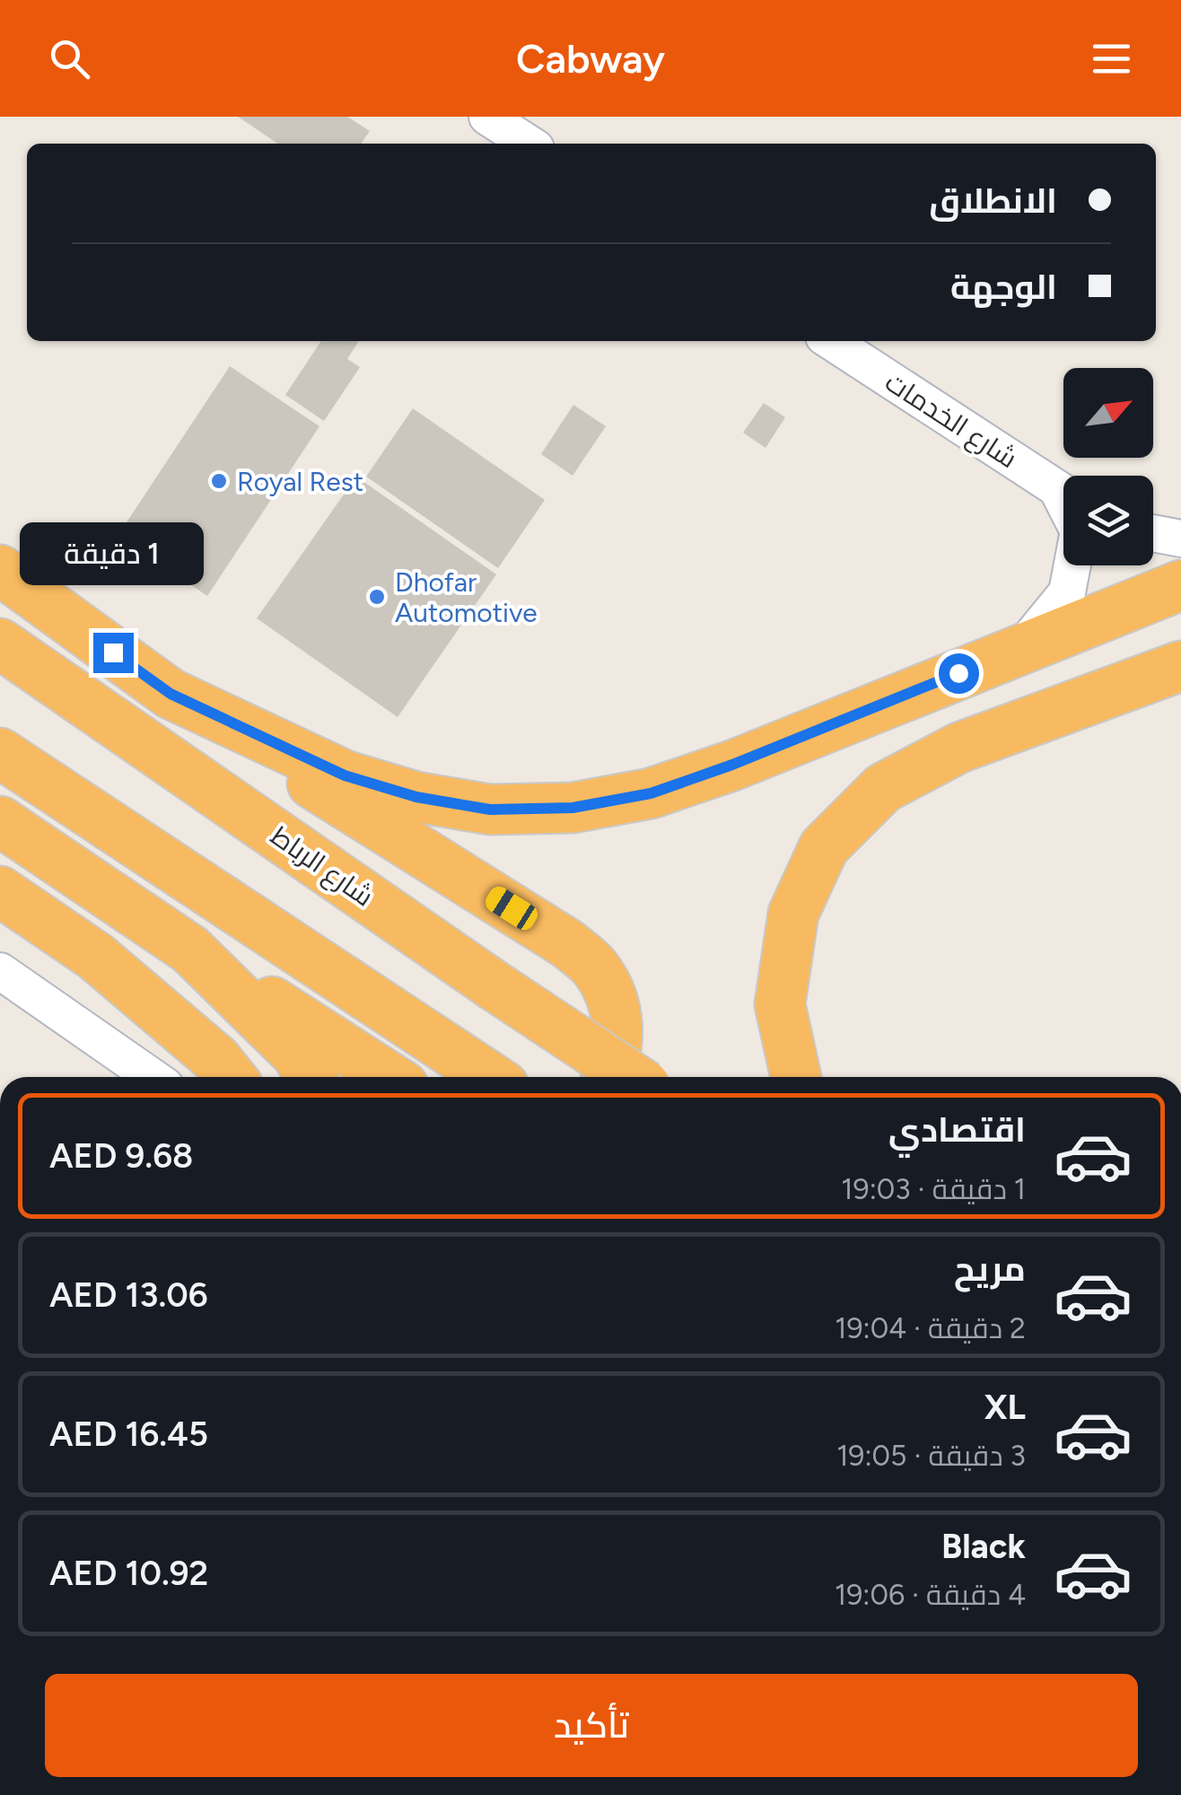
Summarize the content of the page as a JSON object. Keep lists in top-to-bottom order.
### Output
{
  "streets": {
    "highway": ["شارع الرباط"],
    "street": ["شارع الخدمات"]
  },
  "places": ["Royal Rest", "Dhofar Automotive"],
  "north": "top right",
  "page": {
    "header": "Cabway",
    "banner": ["الانطلاق", "الوجهة"],
    "bubble": "1 دقيقة",
    "list": [
      {
        "name": "اقتصادي",
        "note": "1 دقيقة · 19:03",
        "value": "AED 9.68"
      },
      {
        "name": "مريح",
        "note": "2 دقيقة · 19:04",
        "value": "AED 13.06"
      },
      {
        "name": "XL",
        "note": "3 دقيقة · 19:05",
        "value": "AED 16.45"
      },
      {
        "name": "Black",
        "note": "4 دقيقة · 19:06",
        "value": "AED 10.92"
      }
    ],
    "buttons": "تأكيد"
  }
}
